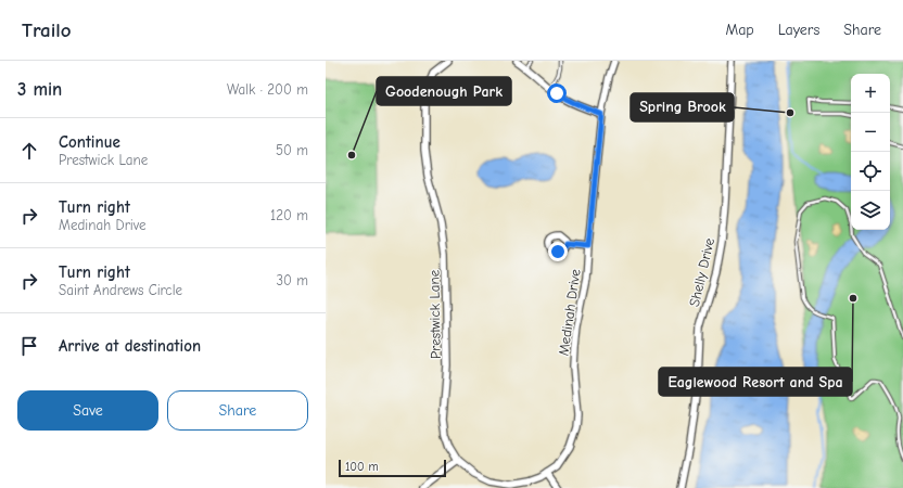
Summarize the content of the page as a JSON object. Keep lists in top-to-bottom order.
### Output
{
  "streets": {
    "street": ["Shelly Drive", "Medinah Drive", "Prestwick Lane"]
  },
  "crossings": [
    ["Medinah Drive", "Prestwick Lane"]
  ],
  "places": ["Spring Brook", "Goodenough Park", "Eaglewood Resort and Spa"],
  "scale_bar": "100 m",
  "page": {
    "header": "Trailo",
    "nav": ["Map", "Layers", "Share"],
    "heading": ["3 min", "Walk · 200 m"],
    "map_buttons": ["+", "−"],
    "list": [
      ["Continue", "Prestwick Lane", "50 m"],
      ["Turn right", "Medinah Drive", "120 m"],
      ["Turn right", "Saint Andrews Circle", "30 m"],
      "Arrive at destination"
    ],
    "buttons": ["Save", "Share"],
    "scale": "100 m"
  }
}
